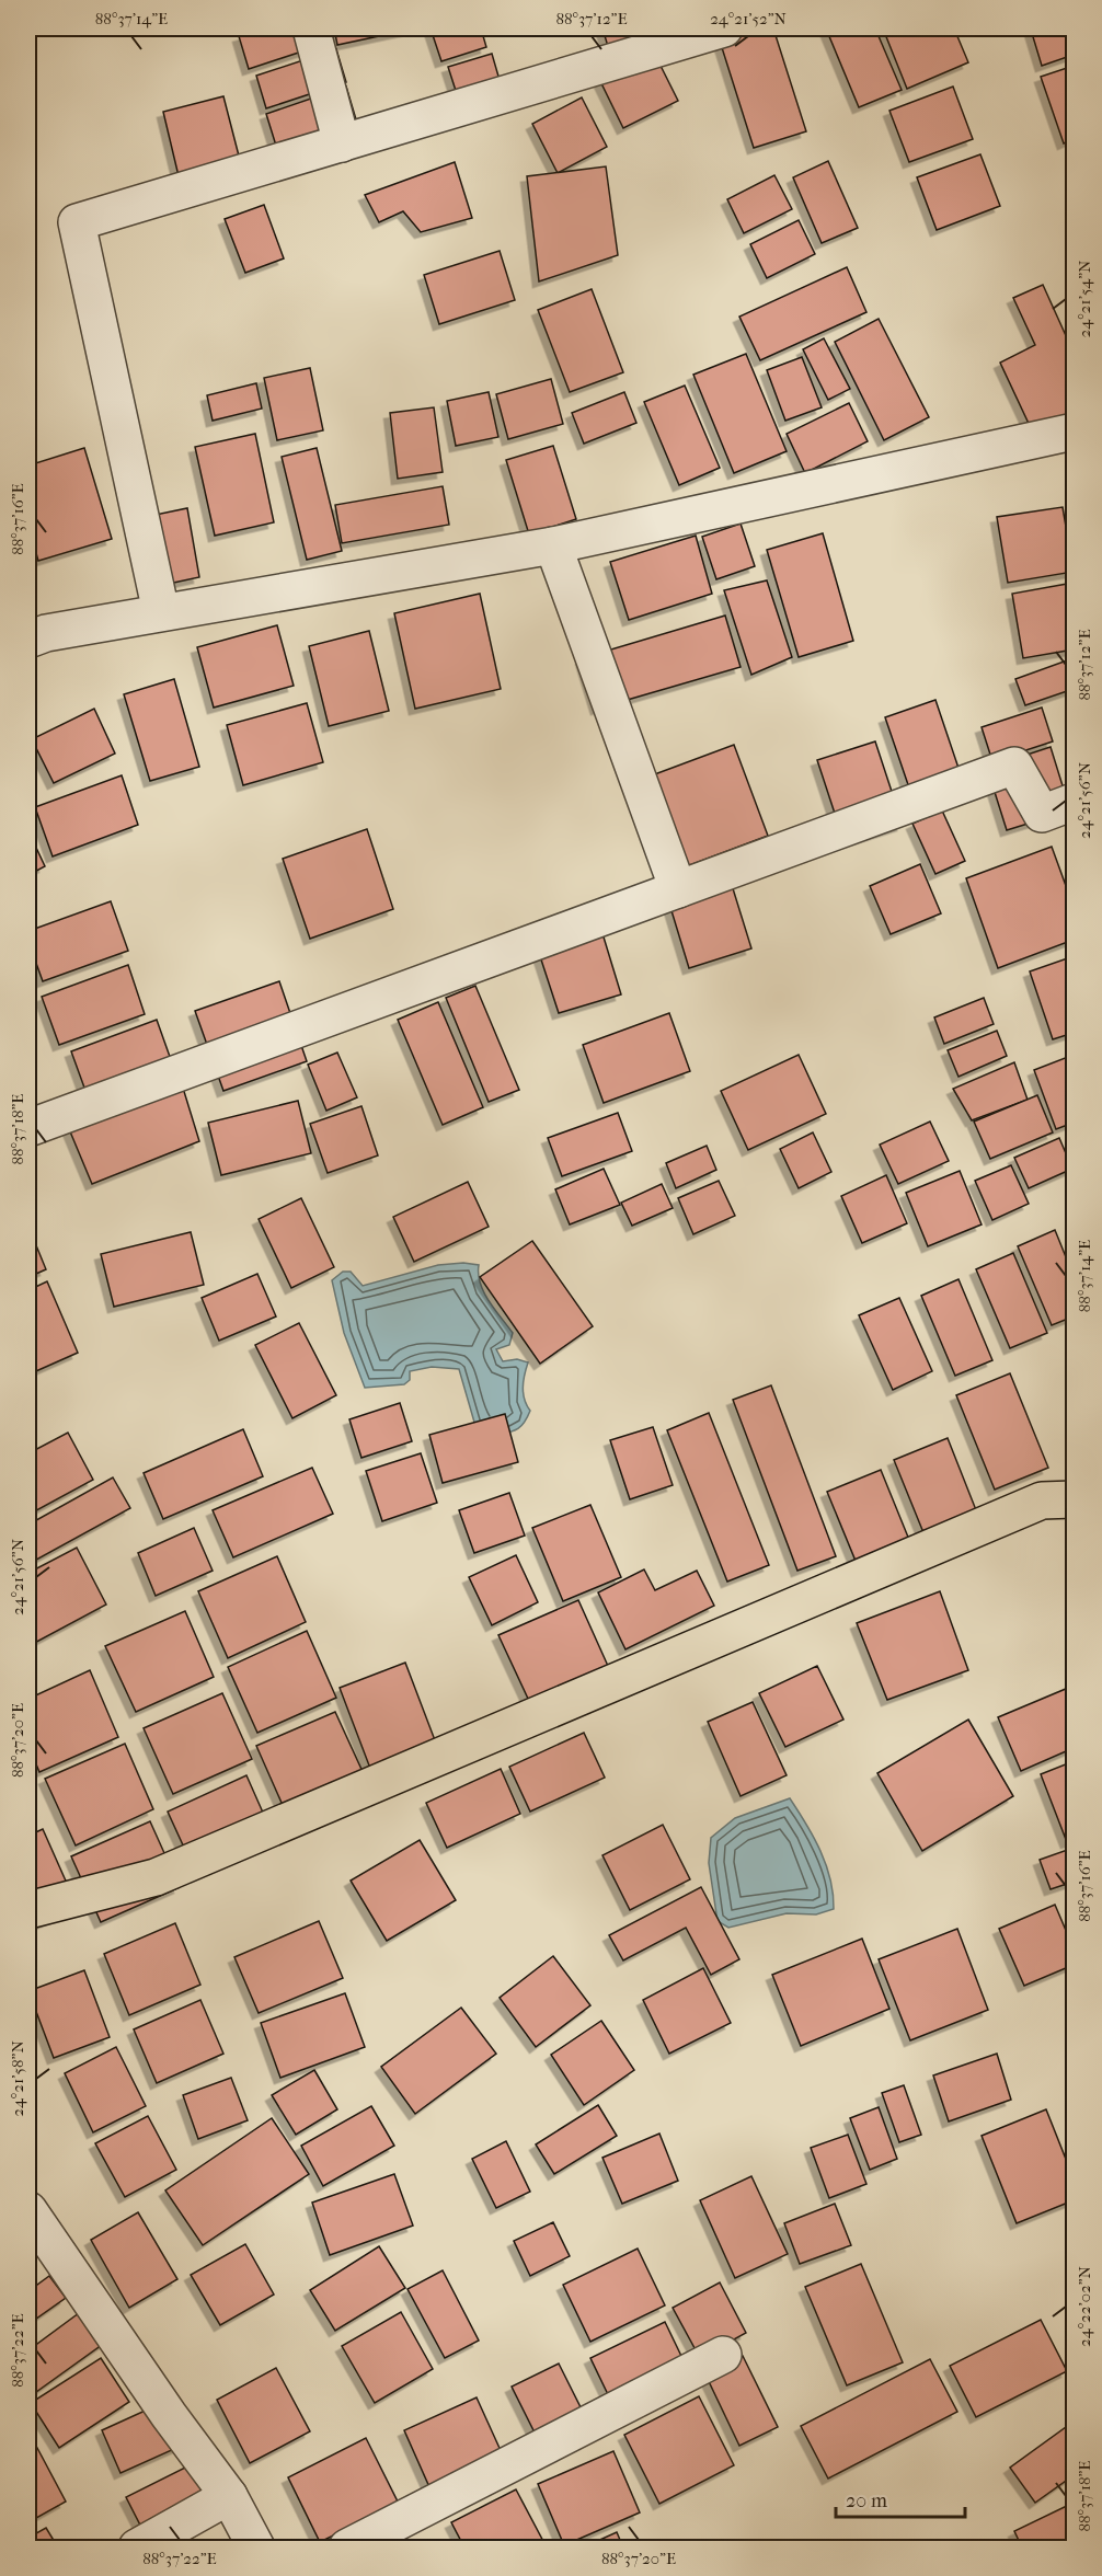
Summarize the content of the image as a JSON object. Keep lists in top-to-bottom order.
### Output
{
  "scale_bar": "20 m",
  "coordinates": [
    "88°37'14\"E",
    "88°37'12\"E",
    "24°21'52\"N",
    "24°21'54\"N",
    "88°37'16\"E",
    "24°21'56\"N",
    "88°37'18\"E",
    "88°37'20\"E",
    "24°21'58\"N",
    "24°22'02\"N",
    "88°37'22\"E"
  ]
}
